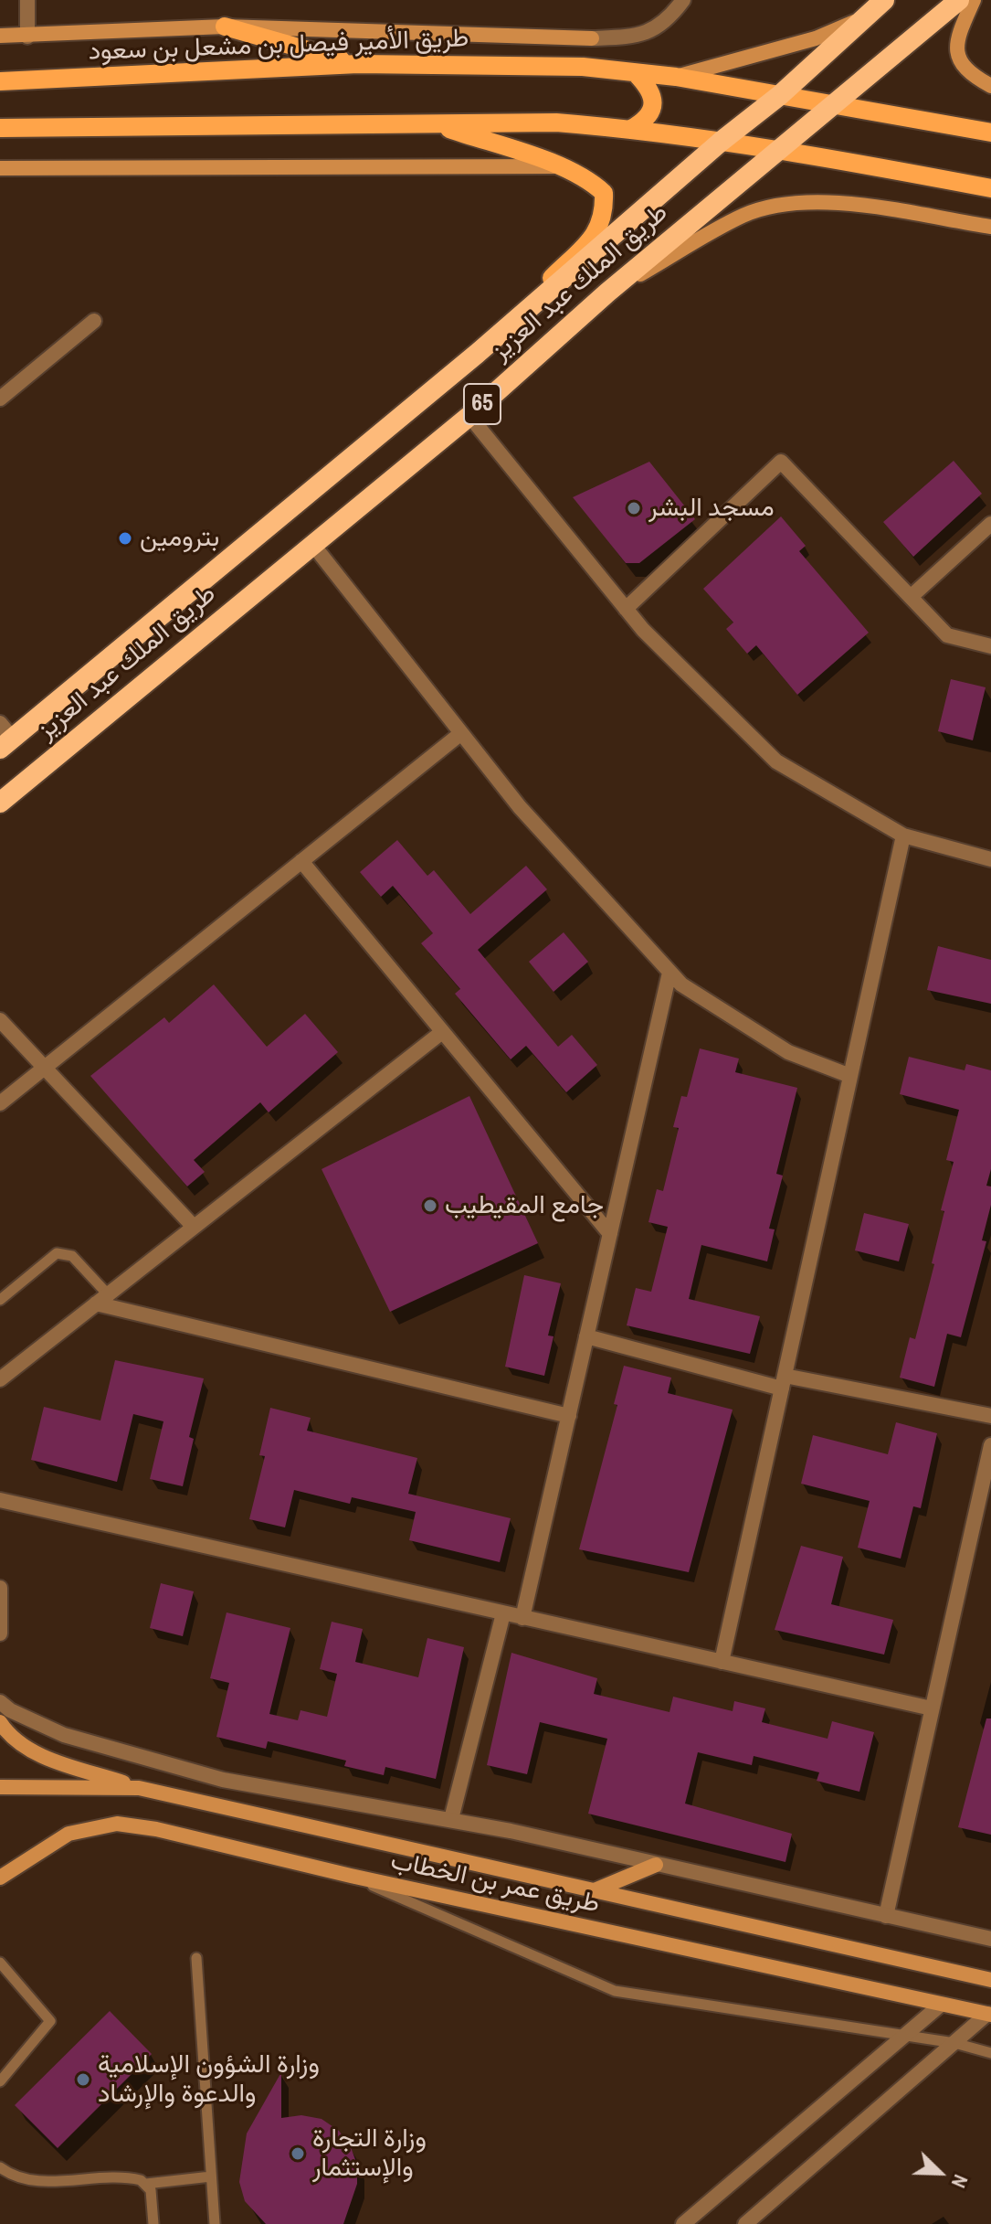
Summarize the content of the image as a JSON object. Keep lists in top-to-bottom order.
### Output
{
  "streets": {
    "highway": ["طريق الملك عبد العزيز", "65"],
    "main road": ["طريق الأمير فيصل بن مشعل بن سعود", "طريق عمر بن الخطاب"]
  },
  "crossings": [
    ["طريق الأمير فيصل بن مشعل بن سعود", "طريق الملك عبد العزيز"]
  ],
  "places": [
    "مسجد البشر",
    "بترومين",
    "جامع المقيطيب",
    "وزارة الشؤون الإسلامية والدعوة والإرشاد",
    "وزارة التجارة والإستثمار"
  ],
  "north": "bottom right"
}
